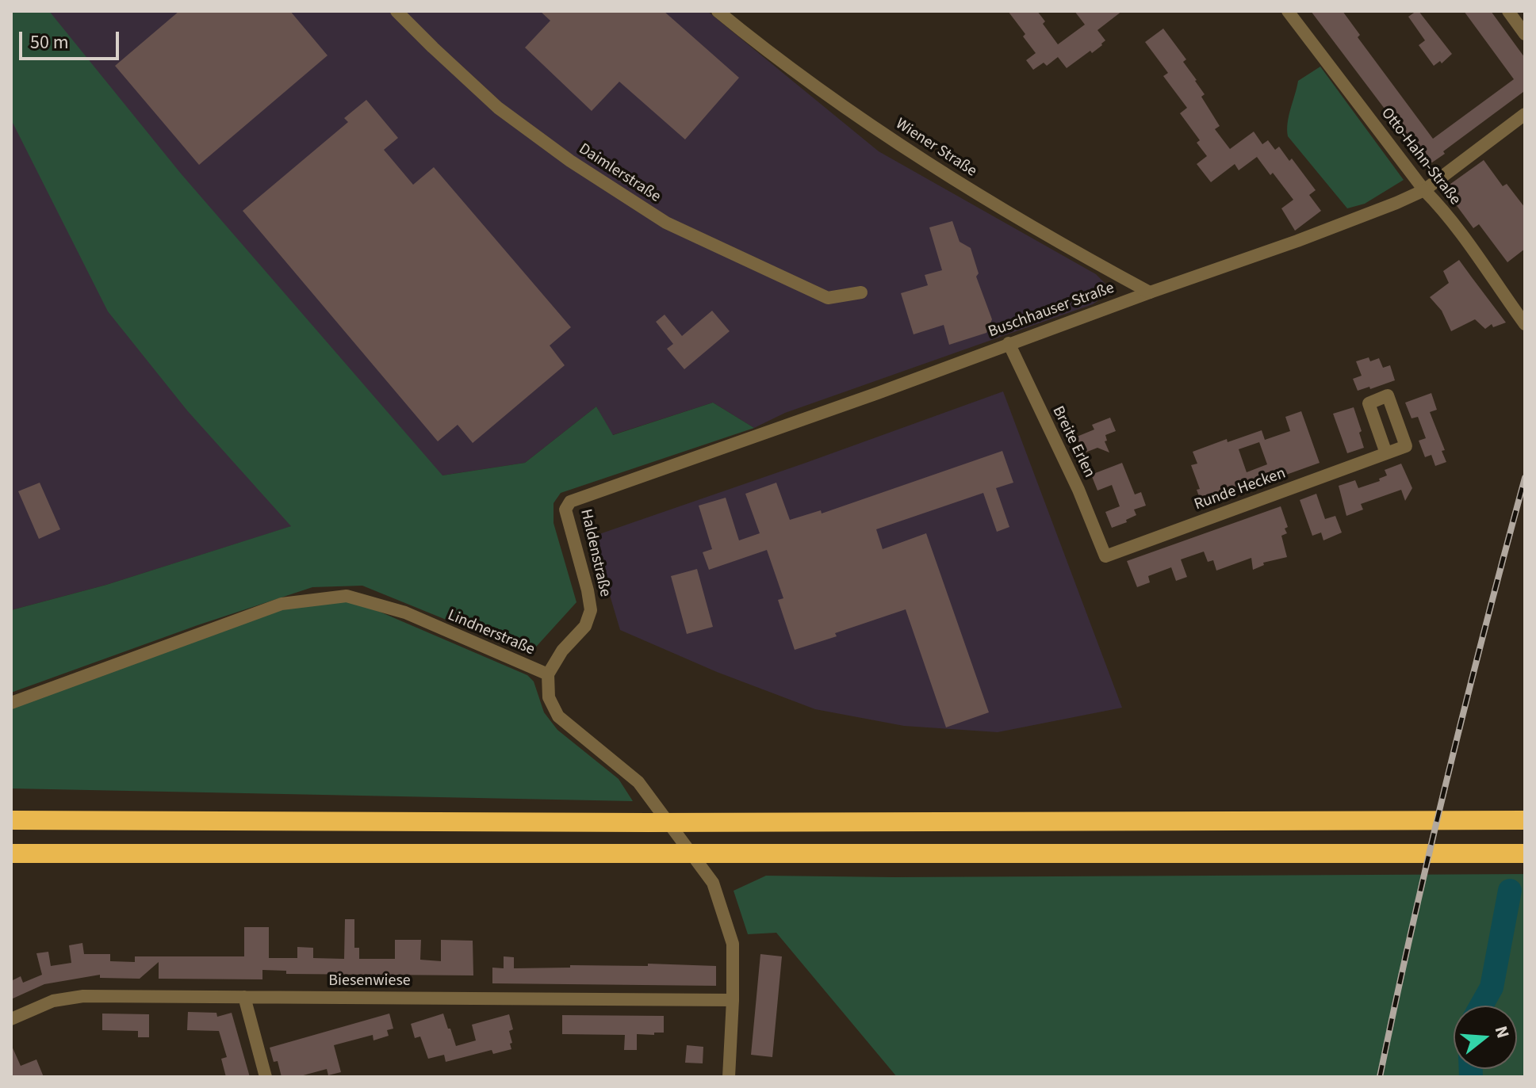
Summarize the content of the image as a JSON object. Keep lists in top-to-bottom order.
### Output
{
  "streets": {
    "street": [
      "Wiener Straße",
      "Otto-Hahn-Straße",
      "Daimlerstraße",
      "Buschhauser Straße",
      "Breite Erlen",
      "Runde Hecken",
      "Haldenstraße",
      "Lindnerstraße",
      "Biesenwiese"
    ]
  },
  "crossings": [
    ["Wiener Straße", "Buschhauser Straße"],
    ["Otto-Hahn-Straße", "Buschhauser Straße"],
    ["Buschhauser Straße", "Breite Erlen"],
    ["Buschhauser Straße", "Haldenstraße"],
    ["Breite Erlen", "Runde Hecken"],
    ["Haldenstraße", "Lindnerstraße"],
    ["Lindnerstraße", "Biesenwiese"]
  ],
  "scale_bar": "50 m",
  "north": "right"
}
